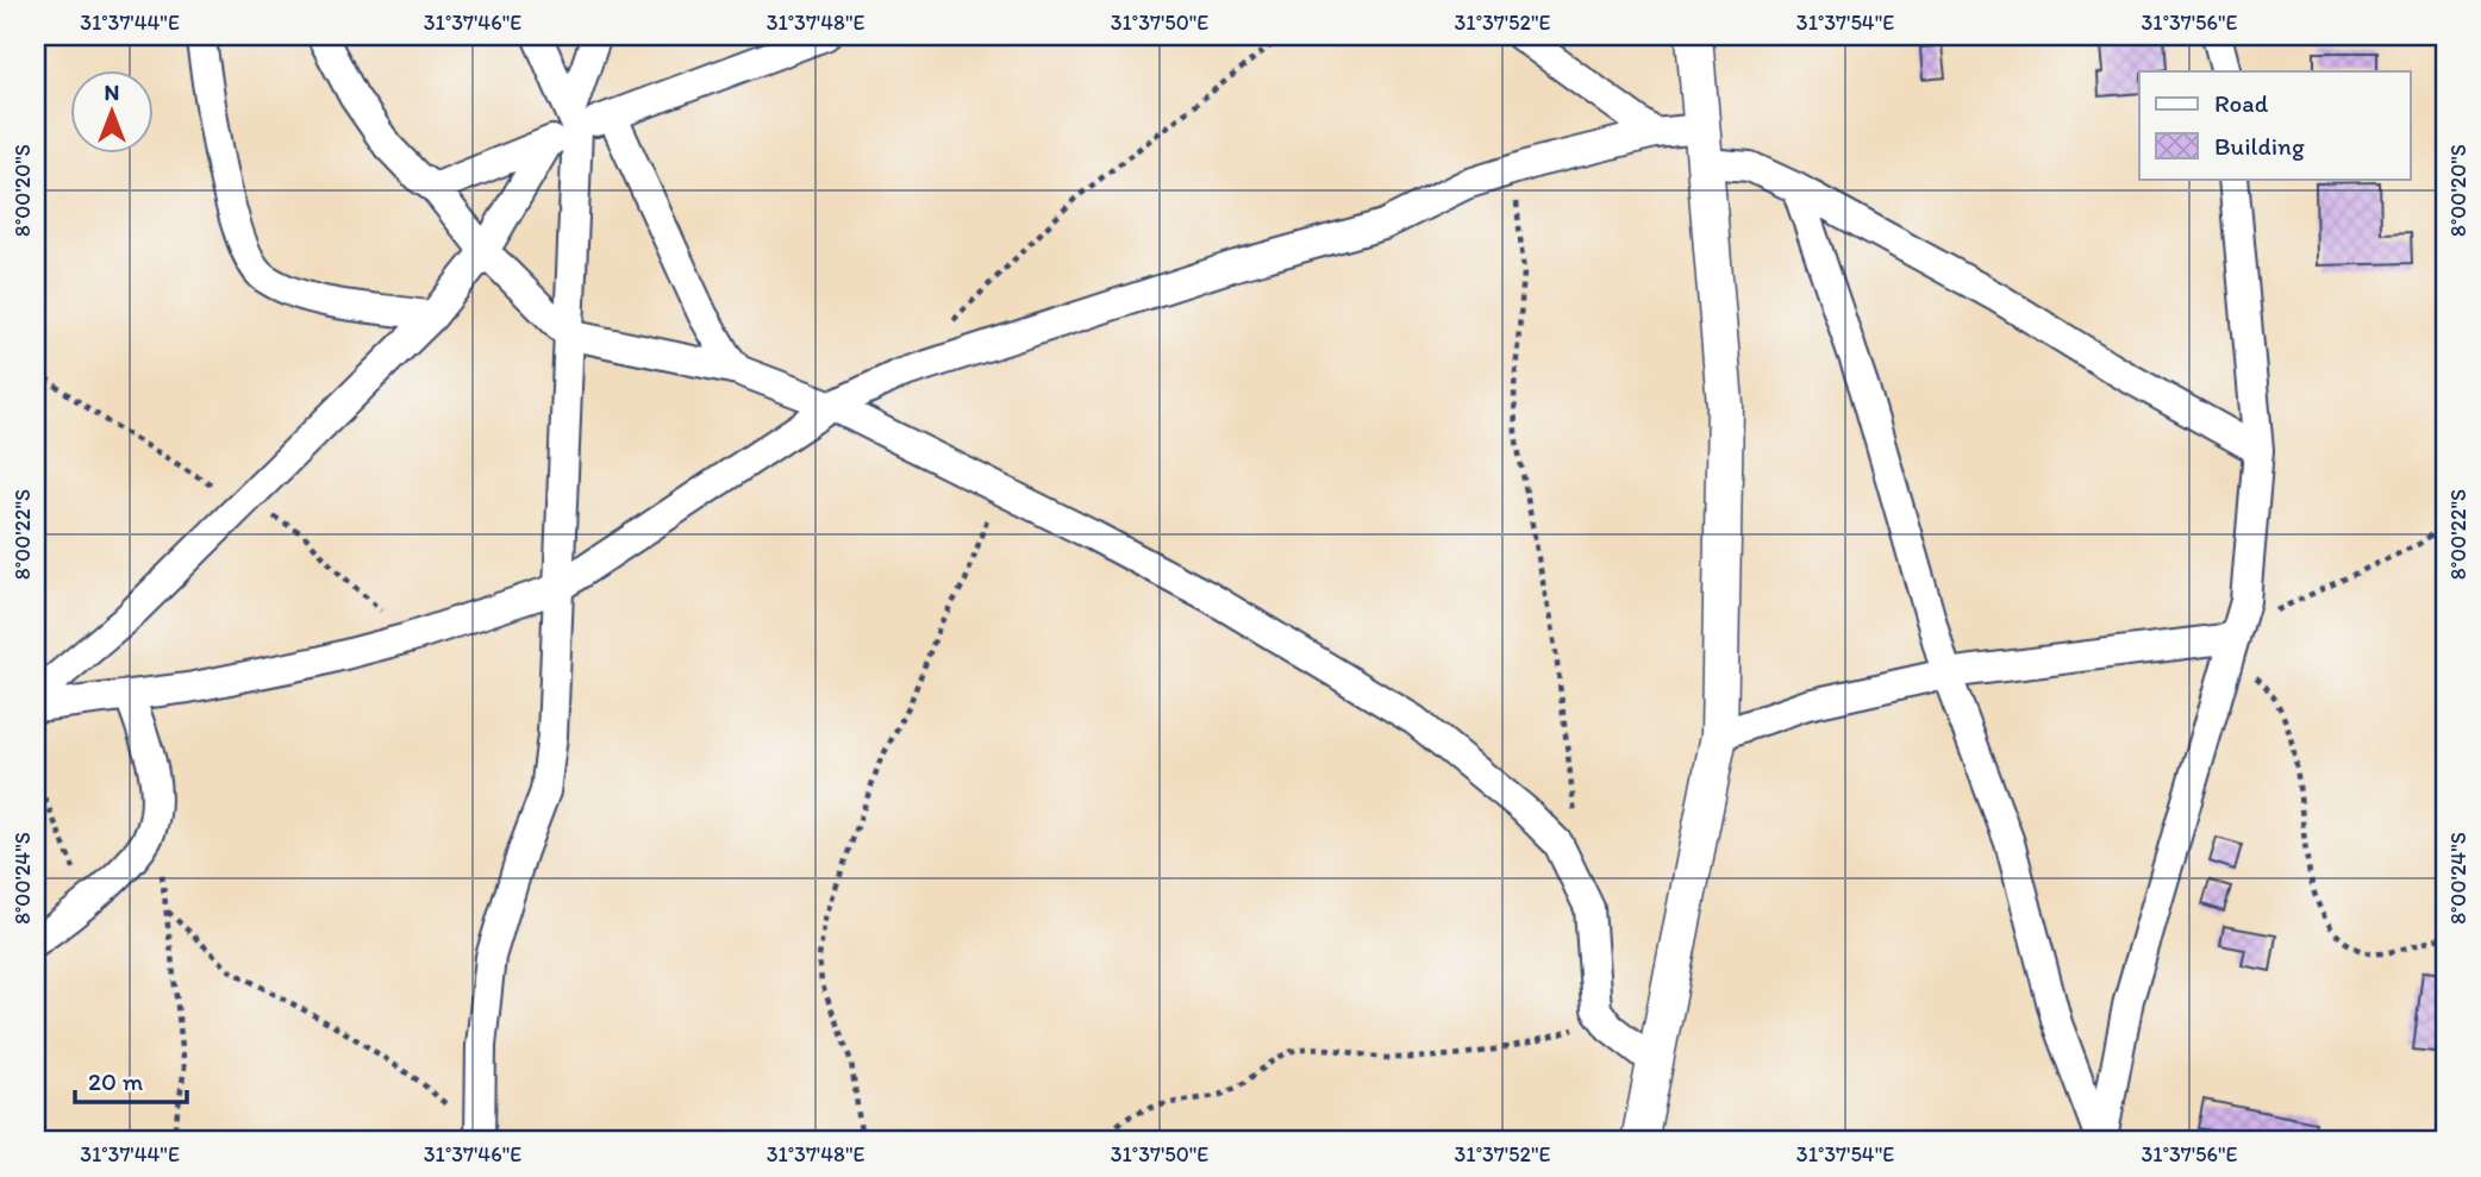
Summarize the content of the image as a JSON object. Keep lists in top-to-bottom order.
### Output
{
  "legend": ["Road", "Building"],
  "scale_bar": "20 m",
  "north": "top",
  "coordinates": [
    "31°37'44\"E",
    "31°37'46\"E",
    "31°37'48\"E",
    "31°37'50\"E",
    "31°37'52\"E",
    "31°37'54\"E",
    "31°37'56\"E",
    "8°00'20\"S",
    "8°00'22\"S",
    "8°00'24\"S"
  ]
}
